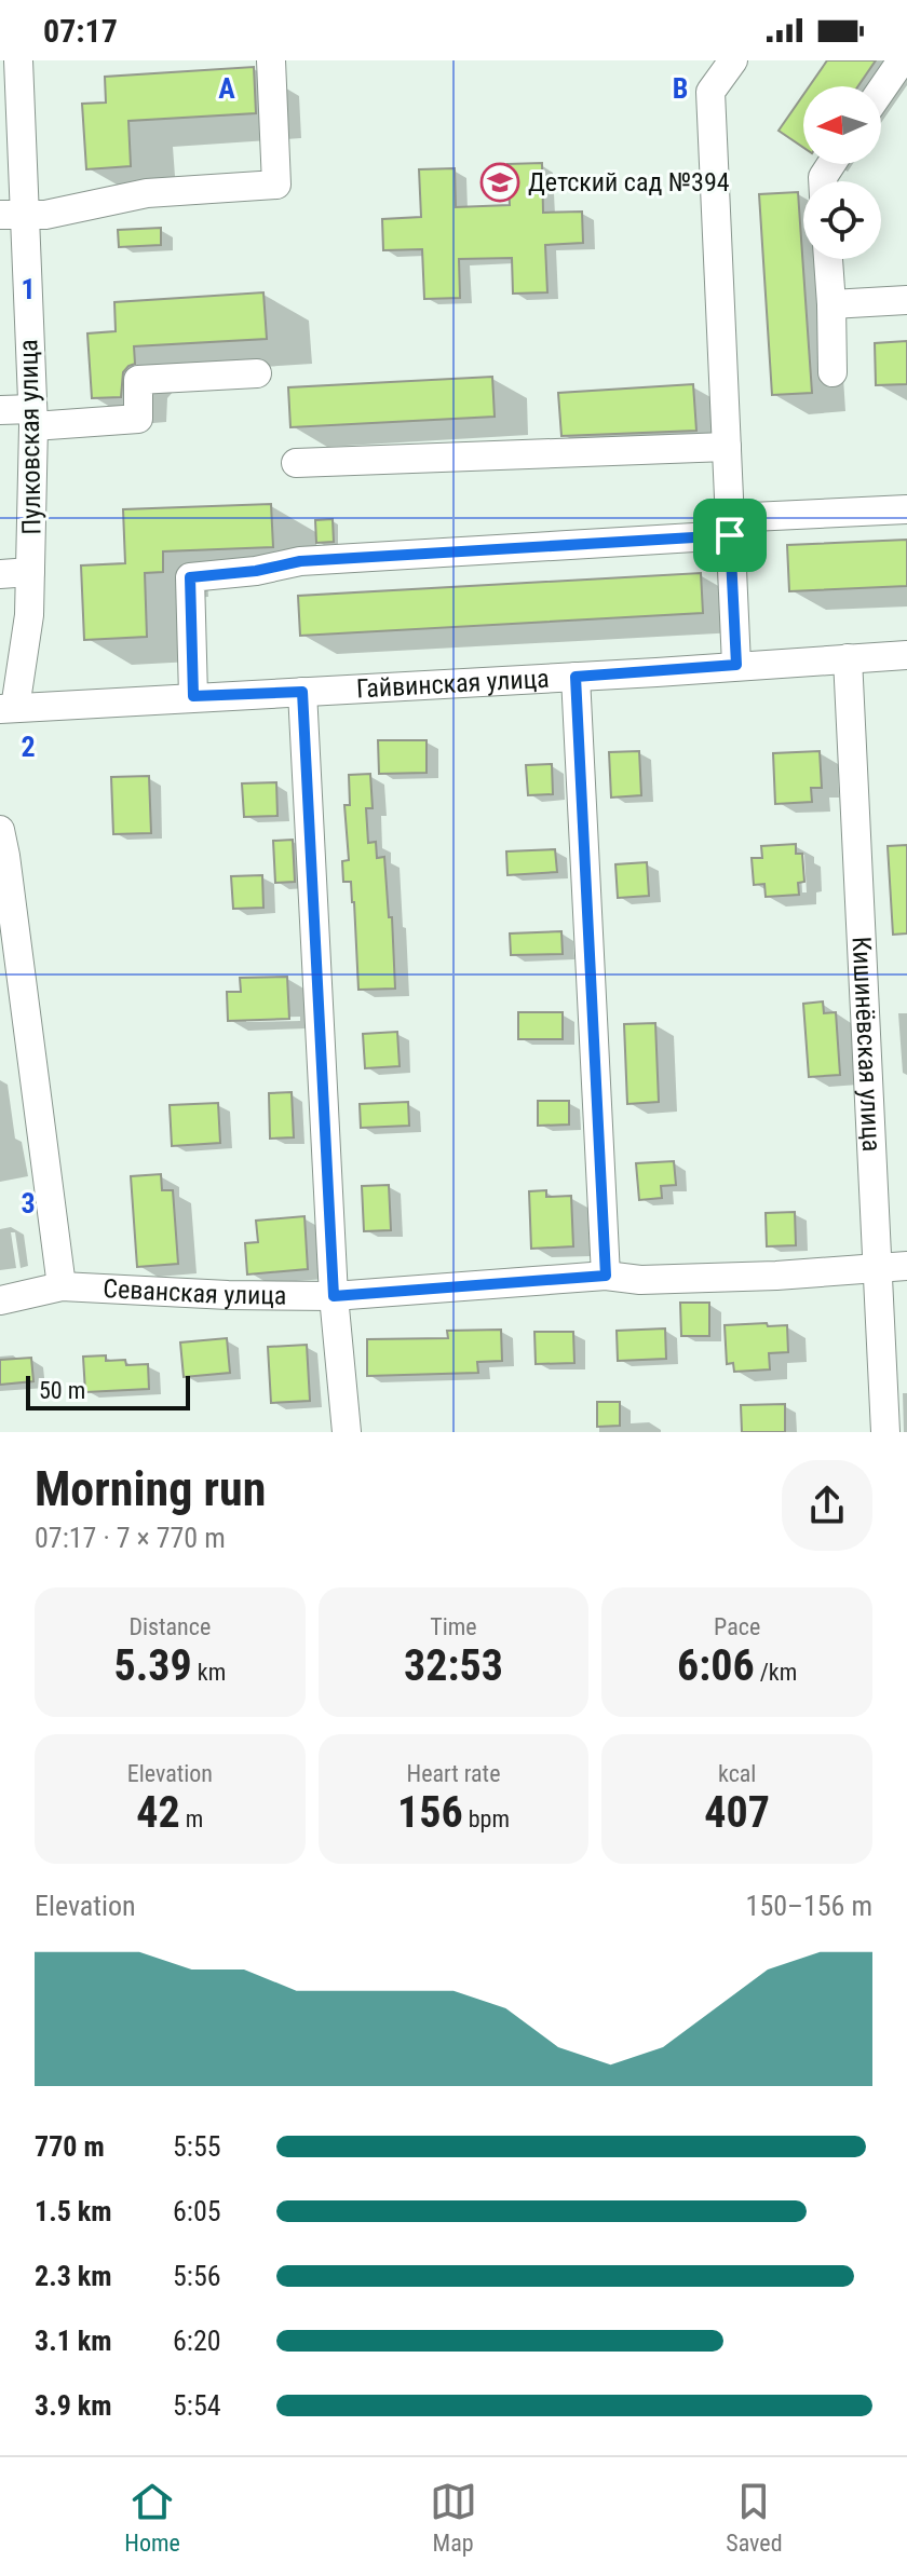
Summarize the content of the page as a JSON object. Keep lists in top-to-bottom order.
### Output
{
  "streets": {
    "street": [
      "Пулковская улица",
      "Гайвинская улица",
      "Кишинёвская улица",
      "Севанская улица"
    ]
  },
  "crossings": [
    ["Пулковская улица", "Гайвинская улица"],
    ["Гайвинская улица", "Кишинёвская улица"],
    ["Кишинёвская улица", "Севанская улица"]
  ],
  "places": {
    "school or university": ["Детский сад №394"]
  },
  "scale_bar": "50 m",
  "north": "left",
  "page": {
    "status": "07:17",
    "scale": "50 m",
    "heading": ["Morning run", "07:17 · 7 × 770 m"],
    "stats": [
      ["Distance", "5.39 km"],
      ["Time", "32:53"],
      ["Pace", "6:06 /km"],
      ["Elevation", "42 m"],
      ["Heart rate", "156 bpm"],
      ["kcal", "407"]
    ],
    "chart": ["Elevation", "150–156 m"],
    "list": [
      {
        "name": "770 m",
        "note": "5:55"
      },
      {
        "name": "1.5 km",
        "note": "6:05"
      },
      {
        "name": "2.3 km",
        "note": "5:56"
      },
      {
        "name": "3.1 km",
        "note": "6:20"
      },
      {
        "name": "3.9 km",
        "note": "5:54"
      }
    ],
    "tabs": ["Home", "Map", "Saved"]
  },
  "grid": {
    "columns": ["A", "B"],
    "rows": ["1", "2", "3"]
  }
}
